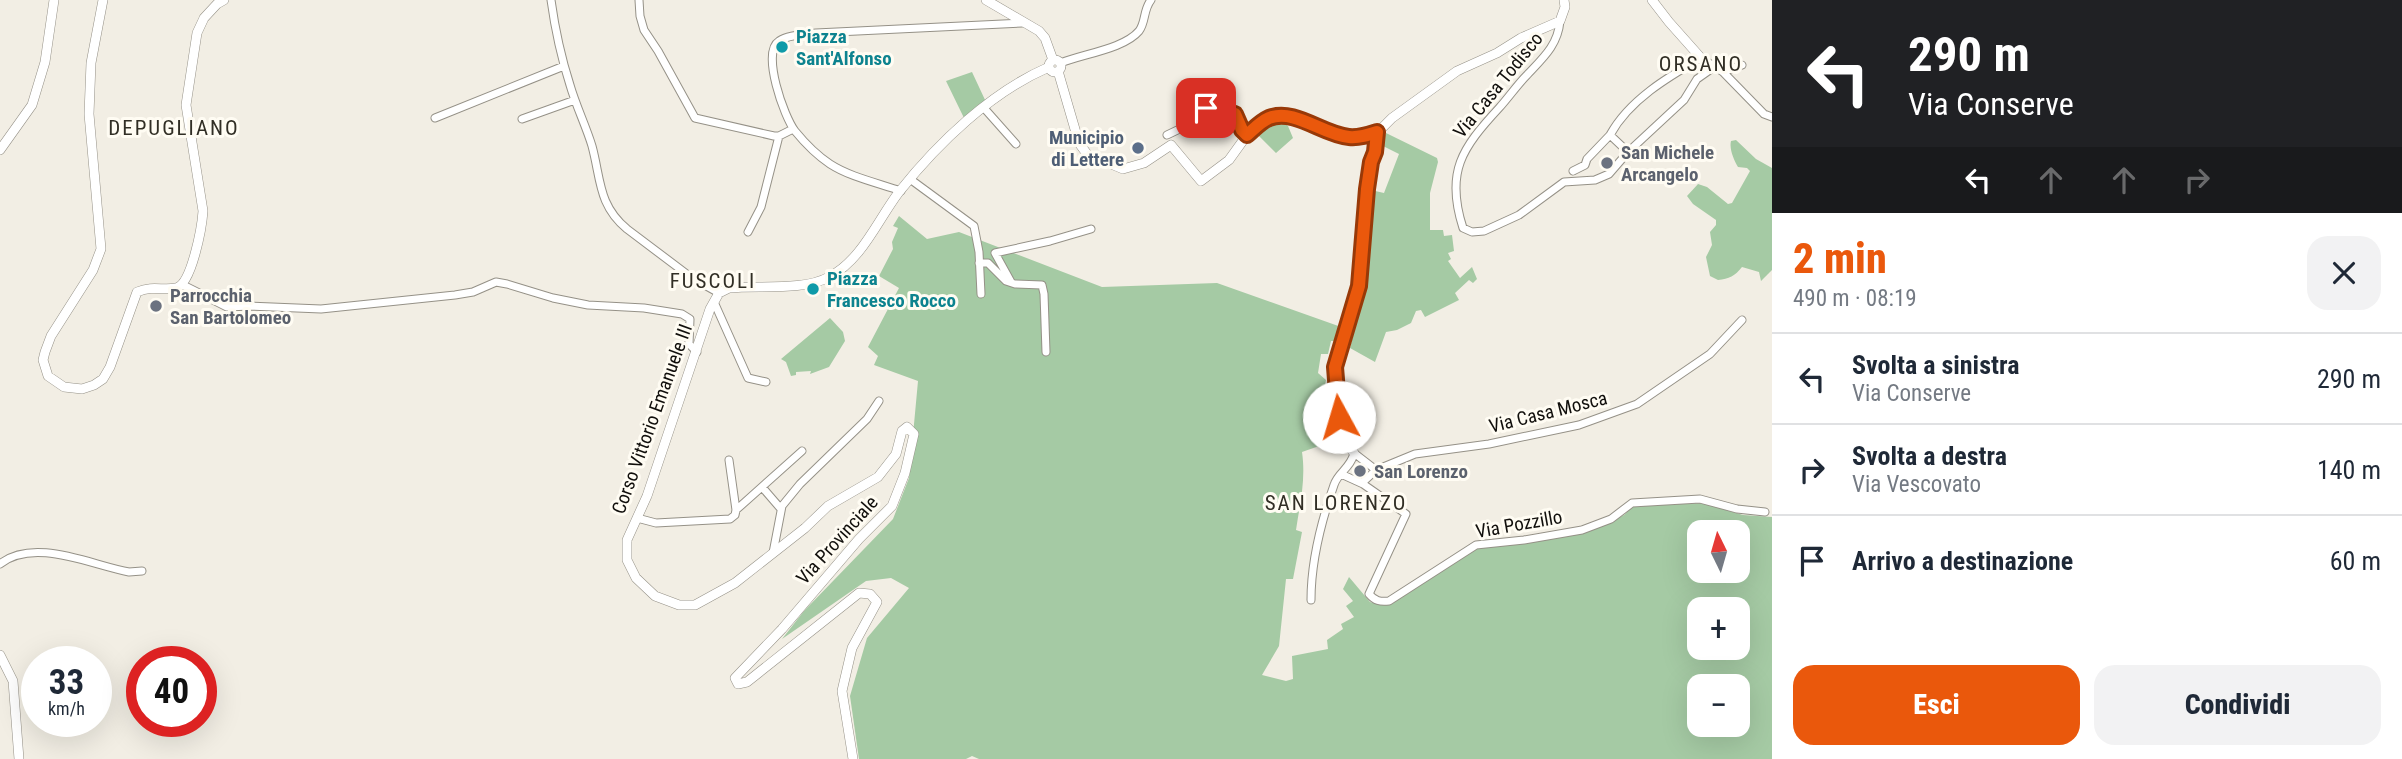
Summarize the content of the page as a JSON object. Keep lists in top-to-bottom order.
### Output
{
  "streets": {
    "street": [
      "Via Casa Todisco",
      "Via Casa Mosca",
      "Corso Vittorio Emanuele III",
      "Via Pozzillo",
      "Via Provinciale"
    ]
  },
  "crossings": [
    ["Corso Vittorio Emanuele III", "Via Provinciale"]
  ],
  "districts": [
    "ORSANO",
    "DEPUGLIANO",
    "FUSCOLI",
    "SAN LORENZO"
  ],
  "places": [
    "Piazza Sant'Alfonso",
    "Municipio di Lettere",
    "San Michele Arcangelo",
    "Piazza Francesco Rocco",
    "Parrocchia San Bartolomeo",
    "San Lorenzo"
  ],
  "north": "top",
  "page": {
    "turn": ["290 m", "Via Conserve"],
    "heading": ["2 min", "490 m · 08:19"],
    "list": [
      {
        "name": "Svolta a sinistra",
        "note": "Via Conserve",
        "value": "290 m"
      },
      {
        "name": "Svolta a destra",
        "note": "Via Vescovato",
        "value": "140 m"
      },
      {
        "name": "Arrivo a destinazione",
        "value": "60 m"
      }
    ],
    "map_buttons": ["+", "−"],
    "speed": "33 km/h",
    "limit": "40",
    "buttons": ["Esci", "Condividi"]
  }
}
